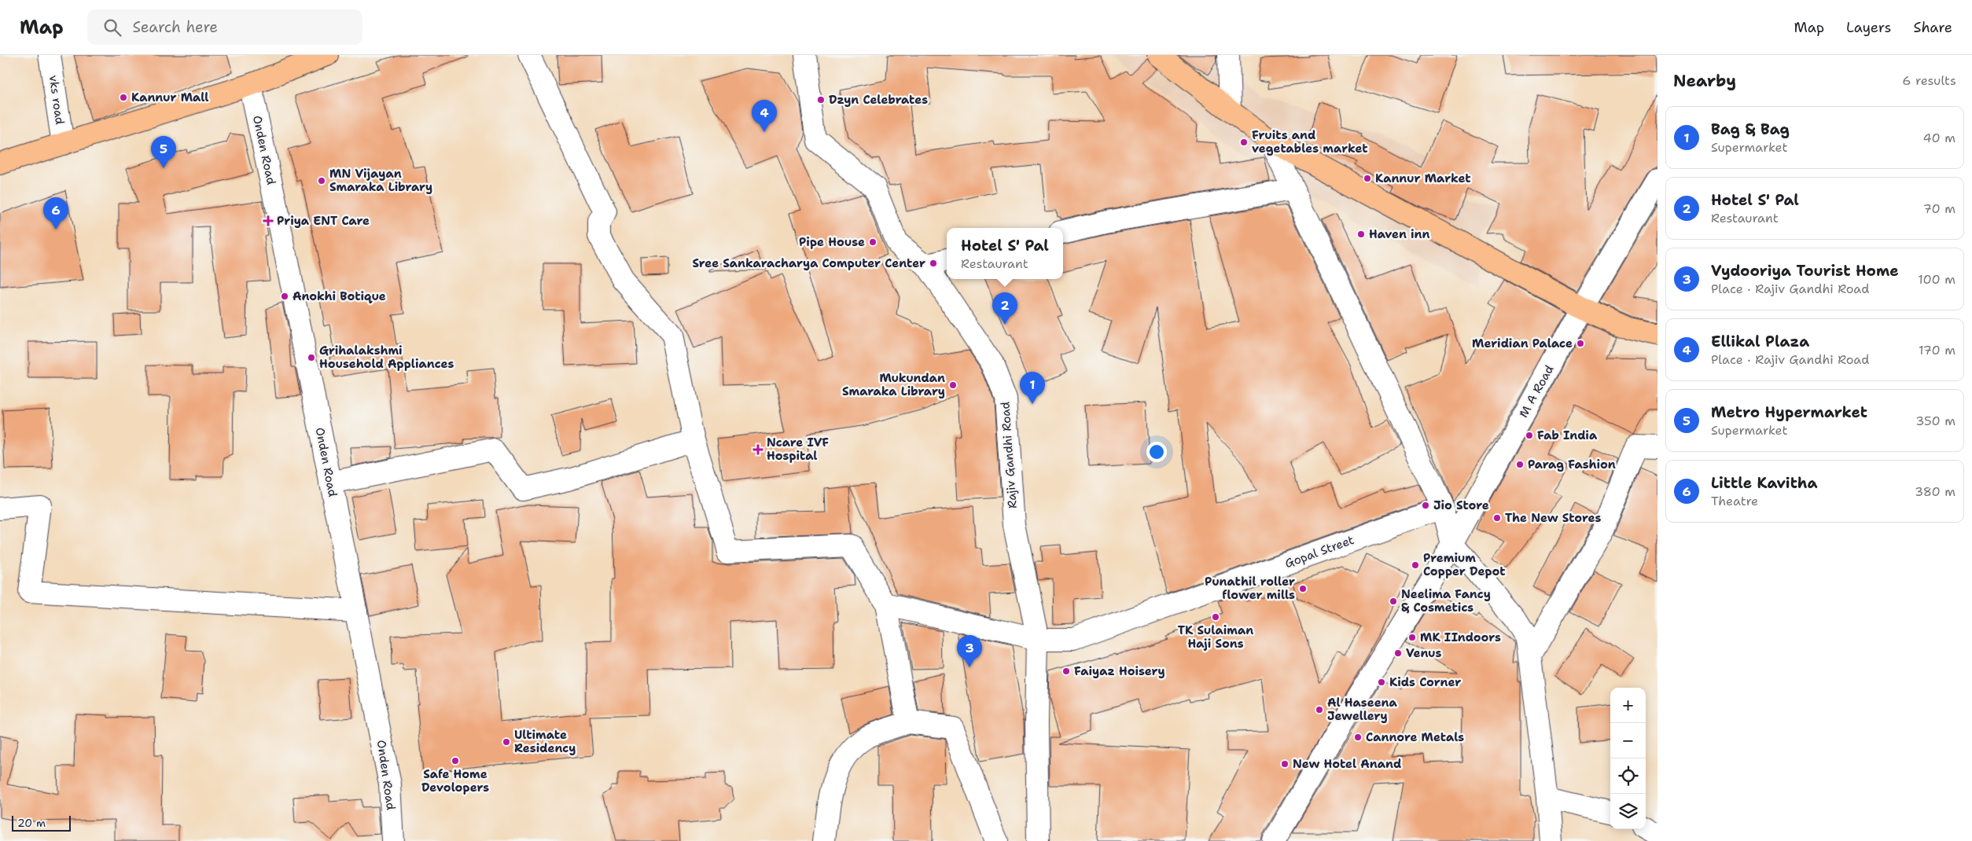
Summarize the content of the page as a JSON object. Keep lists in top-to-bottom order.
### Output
{
  "streets": {
    "street": [
      "vks road",
      "Onden Road",
      "M A Road",
      "Rajiv Gandhi Road",
      "Gopal Street"
    ]
  },
  "crossings": [
    ["Rajiv Gandhi Road", "Gopal Street"]
  ],
  "places": {
    "other": [
      "Kannur Mall",
      "Dzyn Celebrates",
      "Fruits and vegetables market",
      "Kannur Market",
      "MN Vijayan Smaraka Library",
      "Haven inn",
      "Pipe House",
      "Sree Sankaracharya Computer Center",
      "Anokhi Botique",
      "Meridian Palace",
      "Grihalakshmi Household Appliances",
      "Mukundan Smaraka Library",
      "Fab India",
      "Parag Fashion",
      "Jio Store",
      "The New Stores",
      "Premium Copper Depot",
      "Punathil roller flower mills",
      "Neelima Fancy & Cosmetics",
      "TK Sulaiman Haji Sons",
      "MK IIndoors",
      "Venus",
      "Faiyaz Hoisery",
      "Kids Corner",
      "Al Haseena Jewellery",
      "Cannore Metals",
      "Ultimate Residency",
      "Safe Home Devolopers",
      "New Hotel Anand"
    ],
    "health": ["Priya ENT Care", "Ncare IVF Hospital"]
  },
  "scale_bar": "20 m",
  "page": {
    "header": "Map",
    "search": "Search here",
    "nav": ["Map", "Layers", "Share"],
    "heading": ["Nearby", "6 results"],
    "pins": [
      "4",
      "5",
      "6",
      "2",
      "1",
      "3"
    ],
    "list": [
      {
        "mark": "1",
        "name": "Bag & Bag",
        "note": "Supermarket",
        "value": "40 m"
      },
      {
        "mark": "2",
        "name": "Hotel S' Pal",
        "note": "Restaurant",
        "value": "70 m"
      },
      {
        "mark": "3",
        "name": "Vydooriya Tourist Home",
        "note": "Place · Rajiv Gandhi Road",
        "value": "100 m"
      },
      {
        "mark": "4",
        "name": "Ellikal Plaza",
        "note": "Place · Rajiv Gandhi Road",
        "value": "170 m"
      },
      {
        "mark": "5",
        "name": "Metro Hypermarket",
        "note": "Supermarket",
        "value": "350 m"
      },
      {
        "mark": "6",
        "name": "Little Kavitha",
        "note": "Theatre",
        "value": "380 m"
      }
    ],
    "popup": ["Hotel S' Pal", "Restaurant"],
    "map_buttons": ["+", "−"],
    "scale": "20 m"
  }
}
